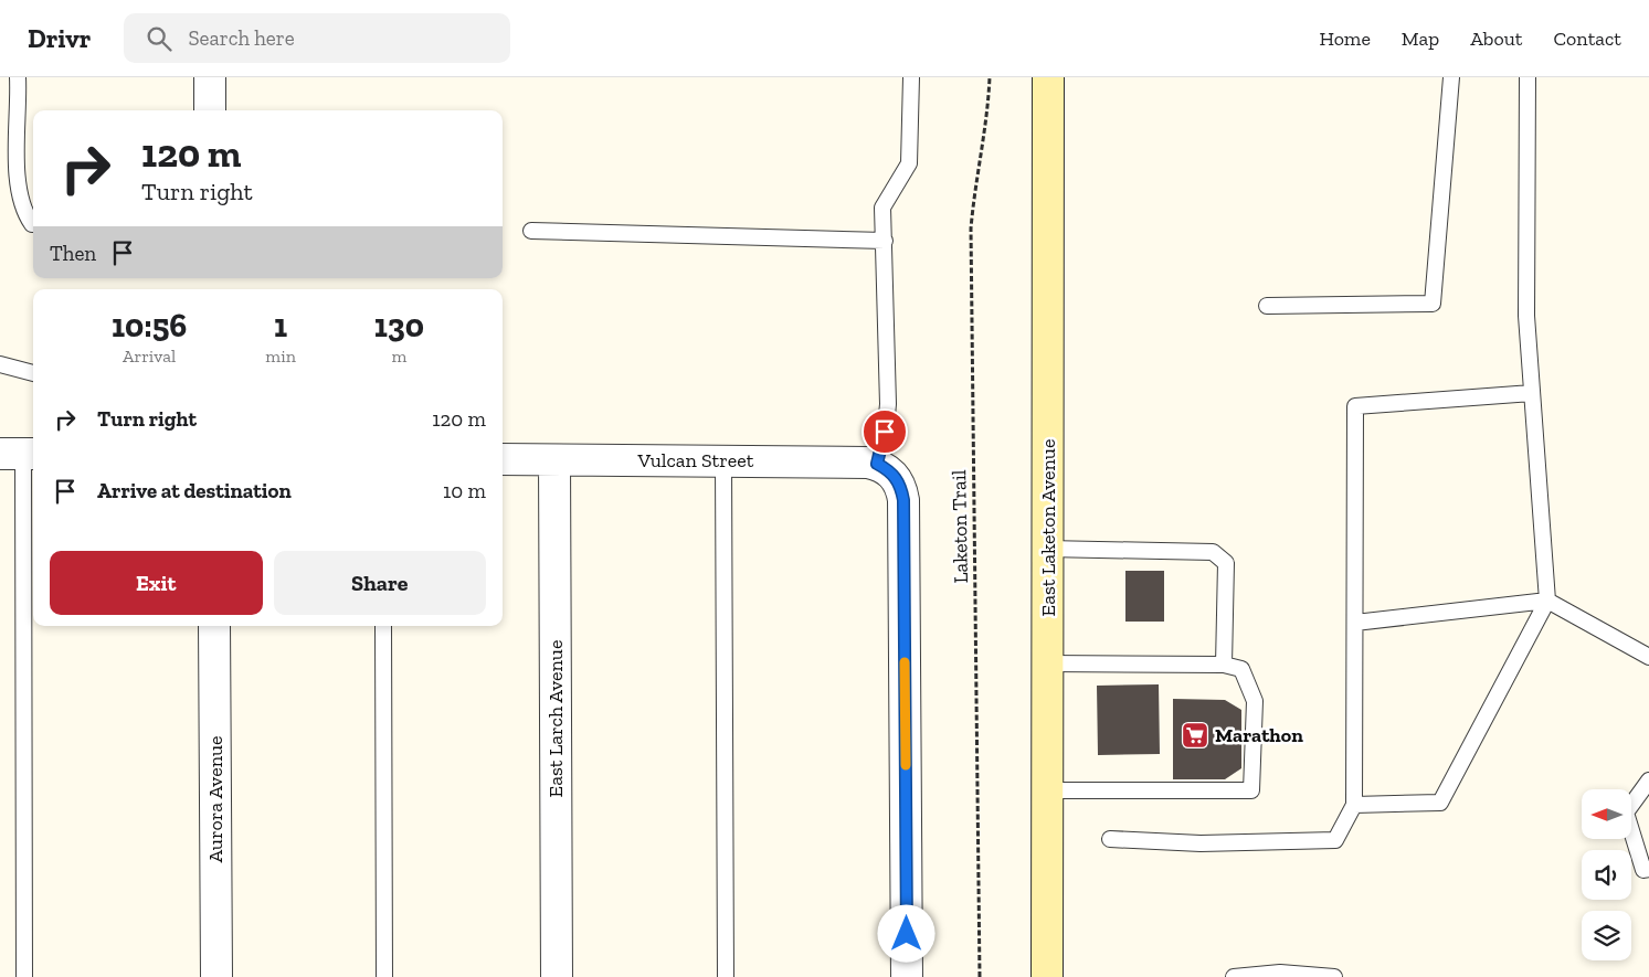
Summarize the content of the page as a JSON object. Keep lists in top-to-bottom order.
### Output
{
  "streets": {
    "main road": ["East Laketon Avenue"],
    "street": ["Vulcan Street", "East Larch Avenue", "Aurora Avenue"],
    "path": ["Laketon Trail"]
  },
  "crossings": [
    ["Vulcan Street", "East Larch Avenue"]
  ],
  "places": {
    "supermarket": ["Marathon"]
  },
  "north": "left",
  "page": {
    "header": "Drivr",
    "search": "Search here",
    "nav": [
      "Home",
      "Map",
      "About",
      "Contact"
    ],
    "turn": ["120 m", "Turn right"],
    "then": "Then",
    "eta": [
      "10:56",
      "Arrival",
      "1",
      "min",
      "130",
      "m"
    ],
    "list": [
      {
        "name": "Turn right",
        "value": "120 m"
      },
      {
        "name": "Arrive at destination",
        "value": "10 m"
      }
    ],
    "buttons": ["Exit", "Share"]
  }
}
